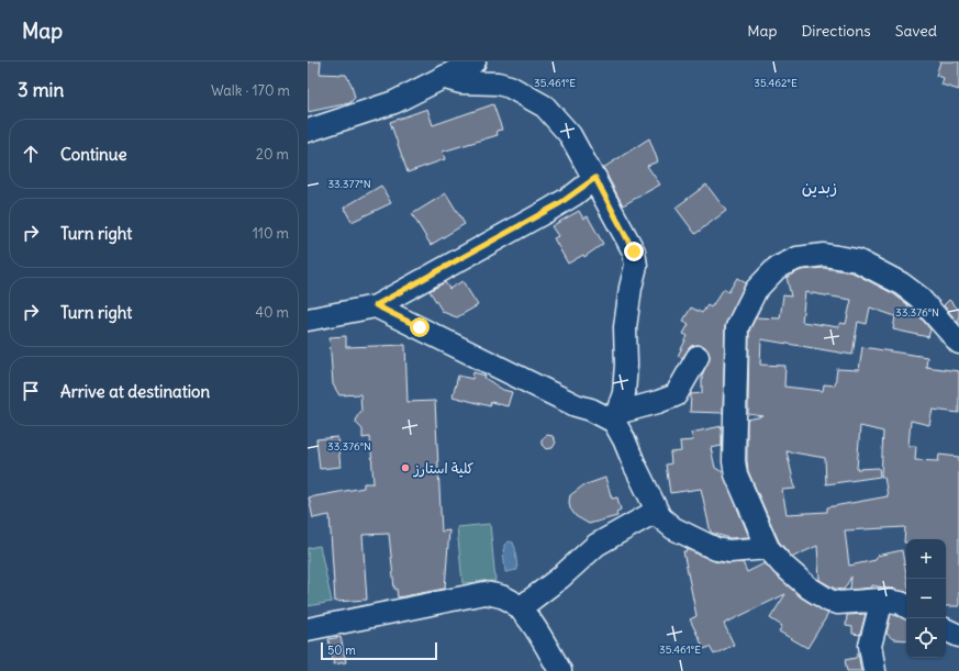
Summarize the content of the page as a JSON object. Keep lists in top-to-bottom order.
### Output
{
  "districts": ["زبدين"],
  "places": ["كلية استارز"],
  "scale_bar": "50 m",
  "page": {
    "header": "Map",
    "nav": ["Map", "Directions", "Saved"],
    "heading": ["3 min", "Walk · 170 m"],
    "list": [
      ["Continue", "20 m"],
      ["Turn right", "110 m"],
      ["Turn right", "40 m"],
      "Arrive at destination"
    ],
    "map_buttons": ["+", "−"],
    "scale": "50 m"
  },
  "coordinates": [
    "35.461°E",
    "35.462°E",
    "33.377°N",
    "33.376°N"
  ]
}
